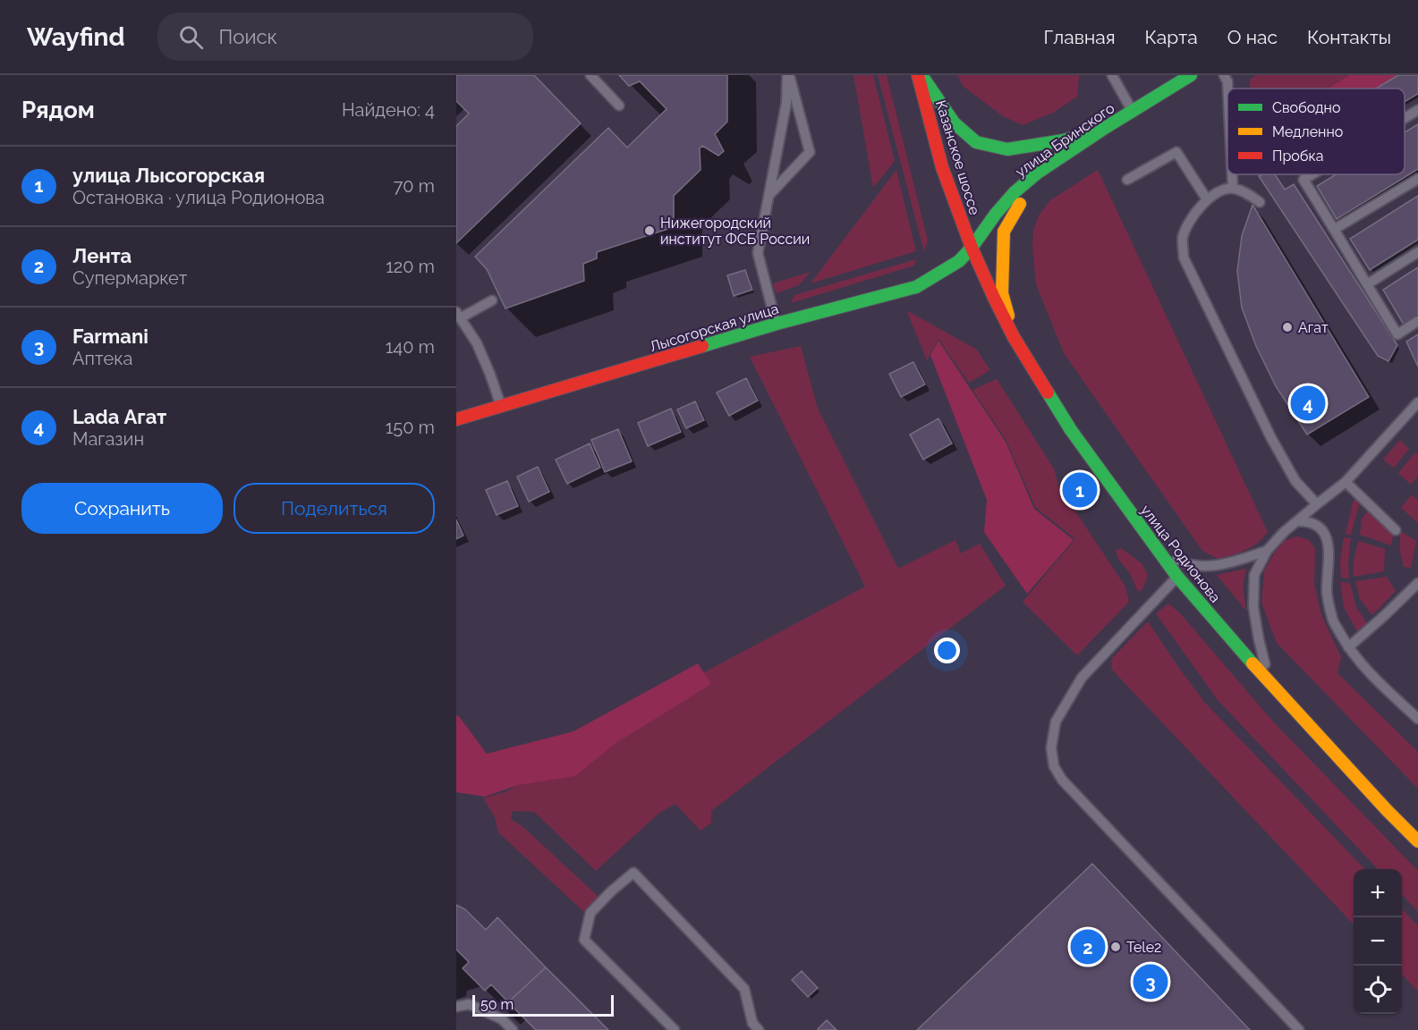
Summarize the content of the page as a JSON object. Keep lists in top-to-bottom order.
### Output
{
  "streets": {
    "main road": [
      "улица Бринского",
      "Казанское шоссе",
      "Лысогорская улица",
      "улица Родионова"
    ]
  },
  "crossings": [
    ["улица Бринского", "Казанское шоссе"],
    ["улица Бринского", "Лысогорская улица"],
    ["улица Бринского", "улица Родионова"],
    ["Казанское шоссе", "Лысогорская улица"],
    ["Казанское шоссе", "улица Родионова"],
    ["Лысогорская улица", "улица Родионова"]
  ],
  "places": ["Нижегородский институт ФСБ России", "Агат", "Tele2"],
  "legend": ["Свободно", "Медленно", "Пробка"],
  "scale_bar": "50 m",
  "page": {
    "header": "Wayfind",
    "search": "Поиск",
    "nav": [
      "Главная",
      "Карта",
      "О нас",
      "Контакты"
    ],
    "heading": ["Рядом", "Найдено: 4"],
    "list": [
      {
        "mark": "1",
        "name": "улица Лысогорская",
        "note": "Остановка · улица Родионова",
        "value": "70 m"
      },
      {
        "mark": "2",
        "name": "Лента",
        "note": "Супермаркет",
        "value": "120 m"
      },
      {
        "mark": "3",
        "name": "Farmani",
        "note": "Аптека",
        "value": "140 m"
      },
      {
        "mark": "4",
        "name": "Lada Агат",
        "note": "Магазин",
        "value": "150 m"
      }
    ],
    "pins": [
      "4",
      "1",
      "2",
      "3"
    ],
    "buttons": ["Сохранить", "Поделиться"],
    "map_buttons": ["+", "−"],
    "scale": "50 m"
  }
}
